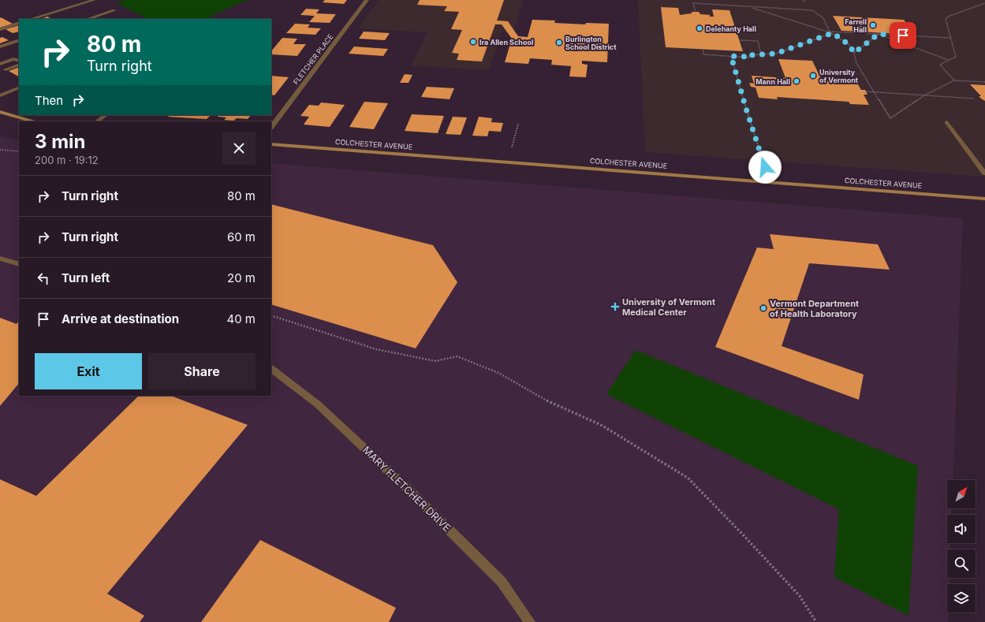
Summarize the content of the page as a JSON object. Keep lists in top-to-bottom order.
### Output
{
  "streets": {
    "main road": ["COLCHESTER AVENUE"],
    "street": ["FLETCHER PLACE", "MARY FLETCHER DRIVE"]
  },
  "places": {
    "other": [
      "Farrell Hall",
      "Delehanty Hall",
      "Ira Allen School",
      "Burlington School District",
      "University of Vermont",
      "Mann Hall",
      "Vermont Department of Health Laboratory"
    ],
    "health": ["University of Vermont Medical Center"]
  },
  "north": "top right",
  "page": {
    "turn": ["80 m", "Turn right"],
    "then": "Then",
    "heading": ["3 min", "200 m · 19:12"],
    "list": [
      {
        "name": "Turn right",
        "value": "80 m"
      },
      {
        "name": "Turn right",
        "value": "60 m"
      },
      {
        "name": "Turn left",
        "value": "20 m"
      },
      {
        "name": "Arrive at destination",
        "value": "40 m"
      }
    ],
    "buttons": ["Exit", "Share"]
  }
}
